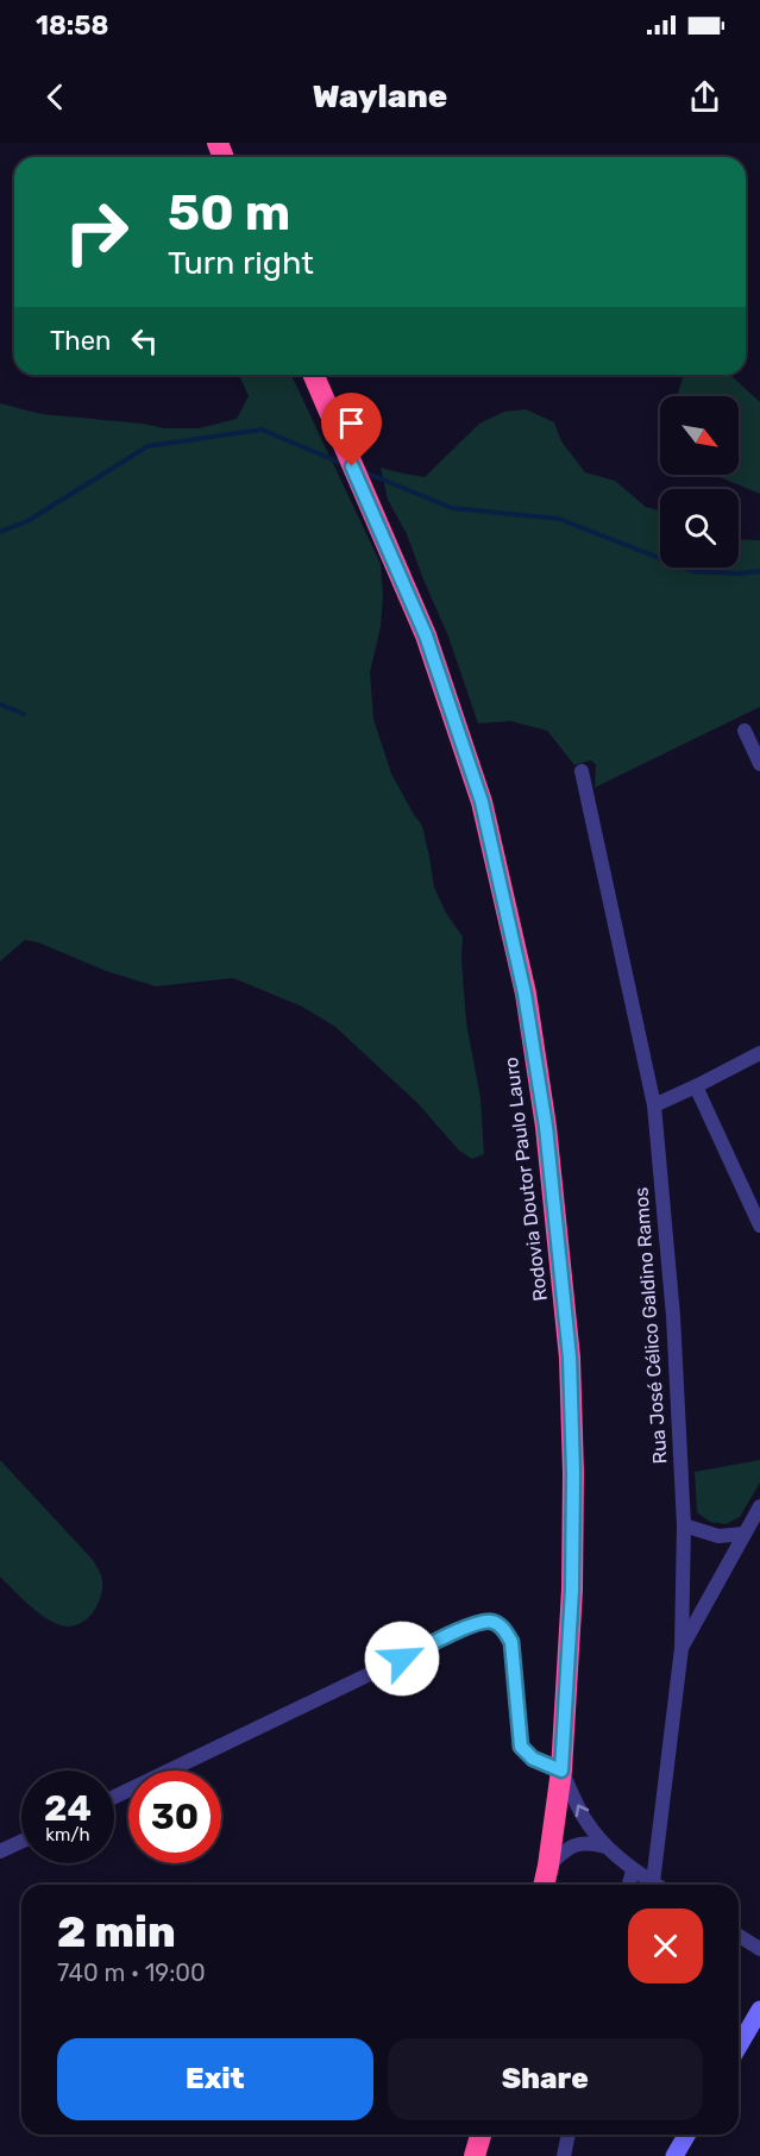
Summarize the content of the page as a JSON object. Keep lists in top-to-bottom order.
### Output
{
  "streets": {
    "highway": ["Rodovia Doutor Paulo Lauro"],
    "street": ["Rua José Célico Galdino Ramos"]
  },
  "north": "bottom right",
  "page": {
    "status": "18:58",
    "header": "Waylane",
    "turn": ["50 m", "Turn right"],
    "then": "Then",
    "speed": "24 km/h",
    "limit": "30",
    "heading": ["2 min", "740 m · 19:00"],
    "buttons": ["Exit", "Share"]
  }
}
